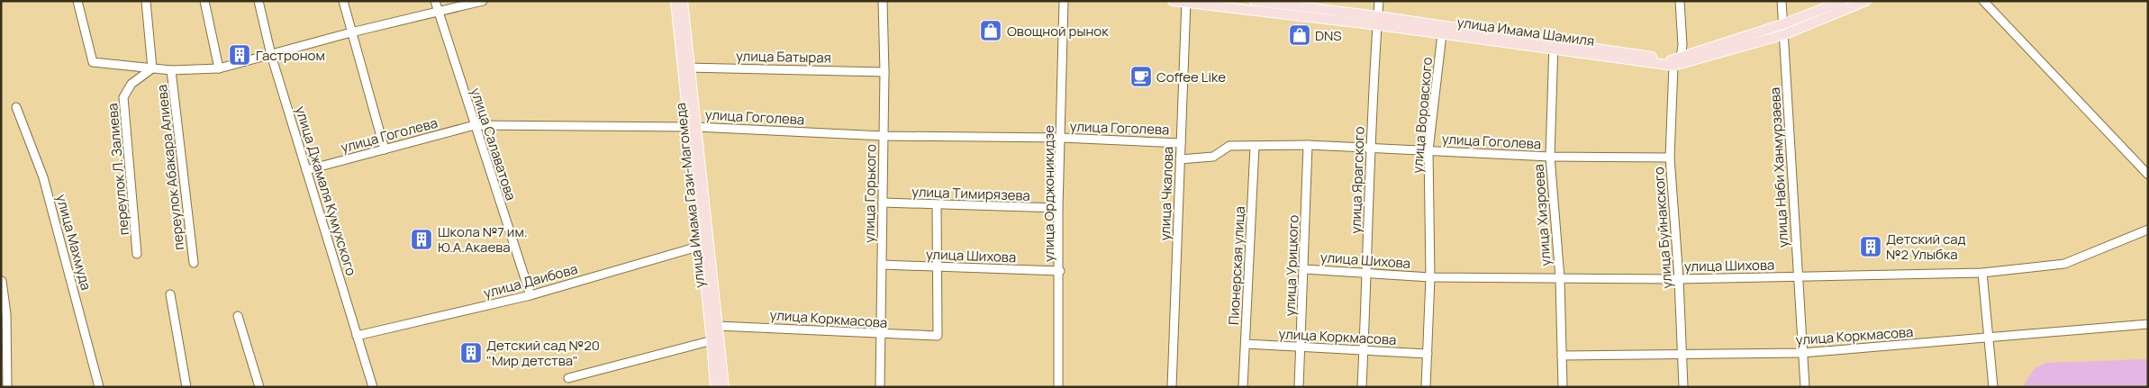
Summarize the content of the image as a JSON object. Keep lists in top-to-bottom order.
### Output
{
  "streets": {
    "main road": ["улица Имама Шамиля", "улица Имама Гази-Магомеда"],
    "street": [
      "улица Батырая",
      "улица Воровского",
      "улица Гоголева",
      "улица Салаватова",
      "переулок Абакара Алиева",
      "улица Наби Ханмурзаева",
      "переулок Л. Залиева",
      "улица Ярагского",
      "улица Джамаля Кумухского",
      "улица Горького",
      "улица Тимирязева",
      "улица Орджоникидзе",
      "улица Чкалова",
      "улица Хизроева",
      "улица Буйнакского",
      "улица Махмуда",
      "улица Шихова",
      "Пионерская улица",
      "улица Урицкого",
      "улица Даибова",
      "улица Коркмасова"
    ]
  },
  "crossings": [
    ["улица Имама Шамиля", "улица Воровского"],
    ["улица Имама Шамиля", "улица Наби Ханмурзаева"],
    ["улица Имама Шамиля", "улица Ярагского"],
    ["улица Имама Шамиля", "улица Чкалова"],
    ["улица Имама Шамиля", "улица Хизроева"],
    ["улица Имама Шамиля", "улица Буйнакского"],
    ["улица Батырая", "улица Горького"],
    ["улица Воровского", "улица Гоголева"],
    ["улица Воровского", "улица Шихова"],
    ["улица Воровского", "улица Коркмасова"],
    ["улица Гоголева", "улица Салаватова"],
    ["улица Гоголева", "улица Ярагского"],
    ["улица Гоголева", "улица Джамаля Кумухского"],
    ["улица Гоголева", "улица Горького"],
    ["улица Гоголева", "улица Орджоникидзе"],
    ["улица Гоголева", "улица Чкалова"],
    ["улица Гоголева", "улица Хизроева"],
    ["улица Гоголева", "улица Буйнакского"],
    ["улица Гоголева", "Пионерская улица"],
    ["улица Гоголева", "улица Урицкого"],
    ["улица Салаватова", "улица Даибова"],
    ["улица Наби Ханмурзаева", "улица Шихова"],
    ["улица Наби Ханмурзаева", "улица Коркмасова"],
    ["улица Ярагского", "улица Шихова"],
    ["улица Ярагского", "улица Коркмасова"],
    ["улица Джамаля Кумухского", "улица Даибова"],
    ["улица Горького", "улица Тимирязева"],
    ["улица Горького", "улица Шихова"],
    ["улица Горького", "улица Коркмасова"],
    ["улица Тимирязева", "улица Орджоникидзе"],
    ["улица Орджоникидзе", "улица Шихова"],
    ["улица Имама Гази-Магомеда", "улица Даибова"],
    ["улица Имама Гази-Магомеда", "улица Коркмасова"],
    ["улица Хизроева", "улица Шихова"],
    ["улица Хизроева", "улица Коркмасова"],
    ["улица Буйнакского", "улица Шихова"],
    ["улица Буйнакского", "улица Коркмасова"],
    ["улица Шихова", "улица Урицкого"],
    ["улица Шихова", "улица Коркмасова"],
    ["Пионерская улица", "улица Коркмасова"],
    ["улица Урицкого", "улица Коркмасова"]
  ],
  "places": {
    "shop": ["Овощной рынок", "DNS"],
    "building": [
      "Гастроном",
      "Школа №7 им. Ю.А.Акаева",
      "Детский сад №2 Улыбка",
      "Детский сад №20 \"Мир детства\""
    ],
    "cafe": ["Coffee Like"]
  }
}
